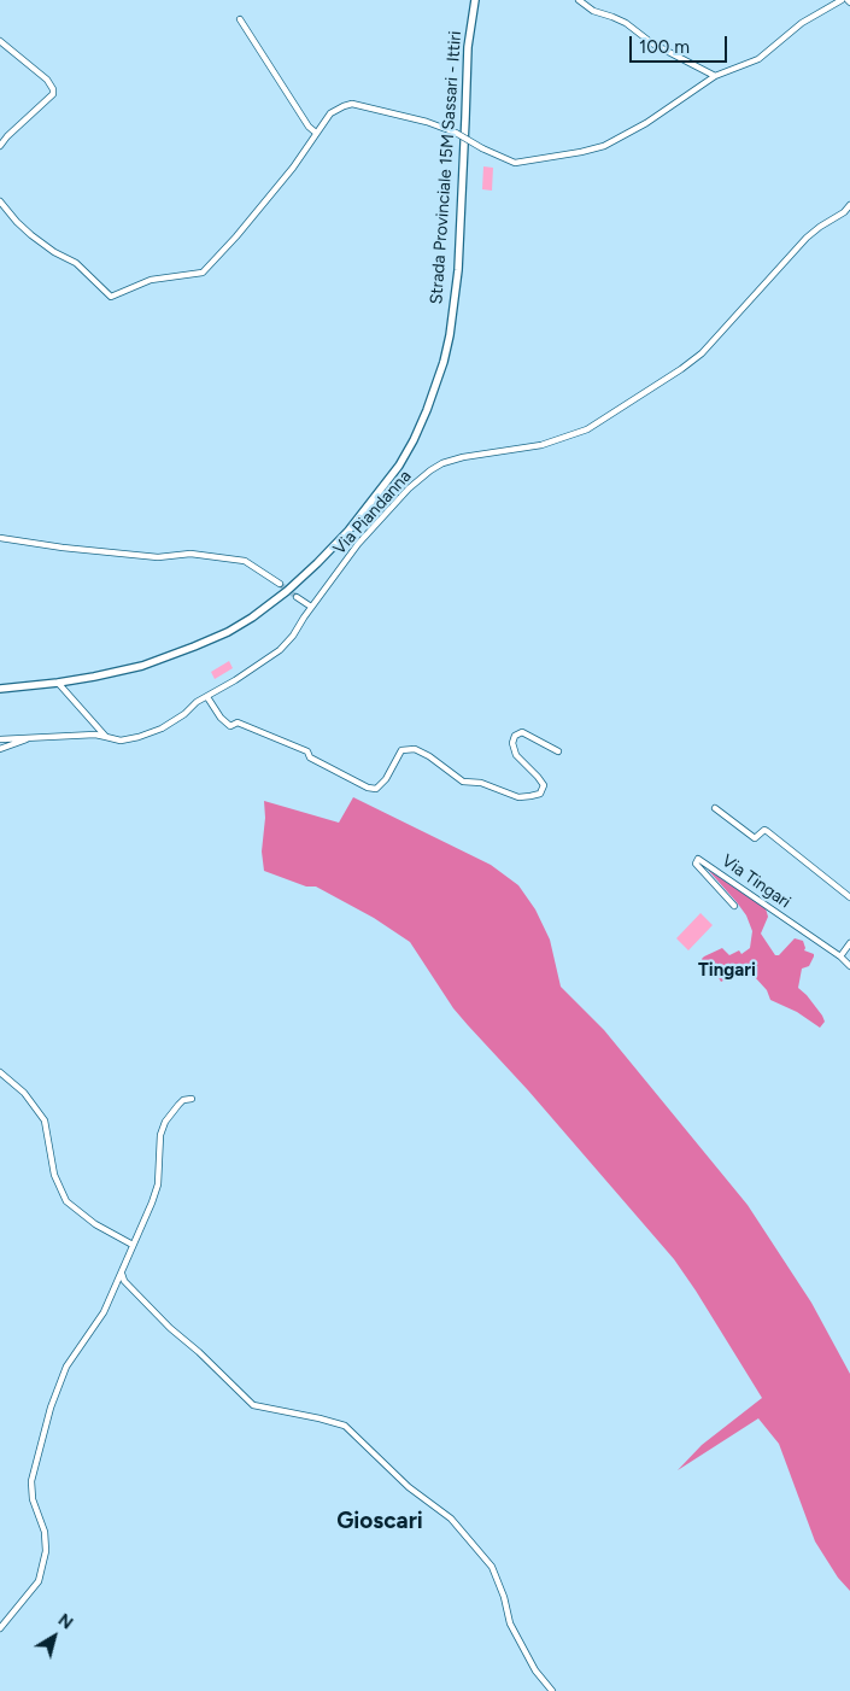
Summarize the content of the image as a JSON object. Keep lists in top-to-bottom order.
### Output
{
  "streets": {
    "main road": ["Strada Provinciale 15M Sassari - Ittiri"],
    "street": ["Via Piandanna", "Via Tingari"]
  },
  "districts": ["Tingari", "Gioscari"],
  "scale_bar": "100 m",
  "north": "top right"
}
